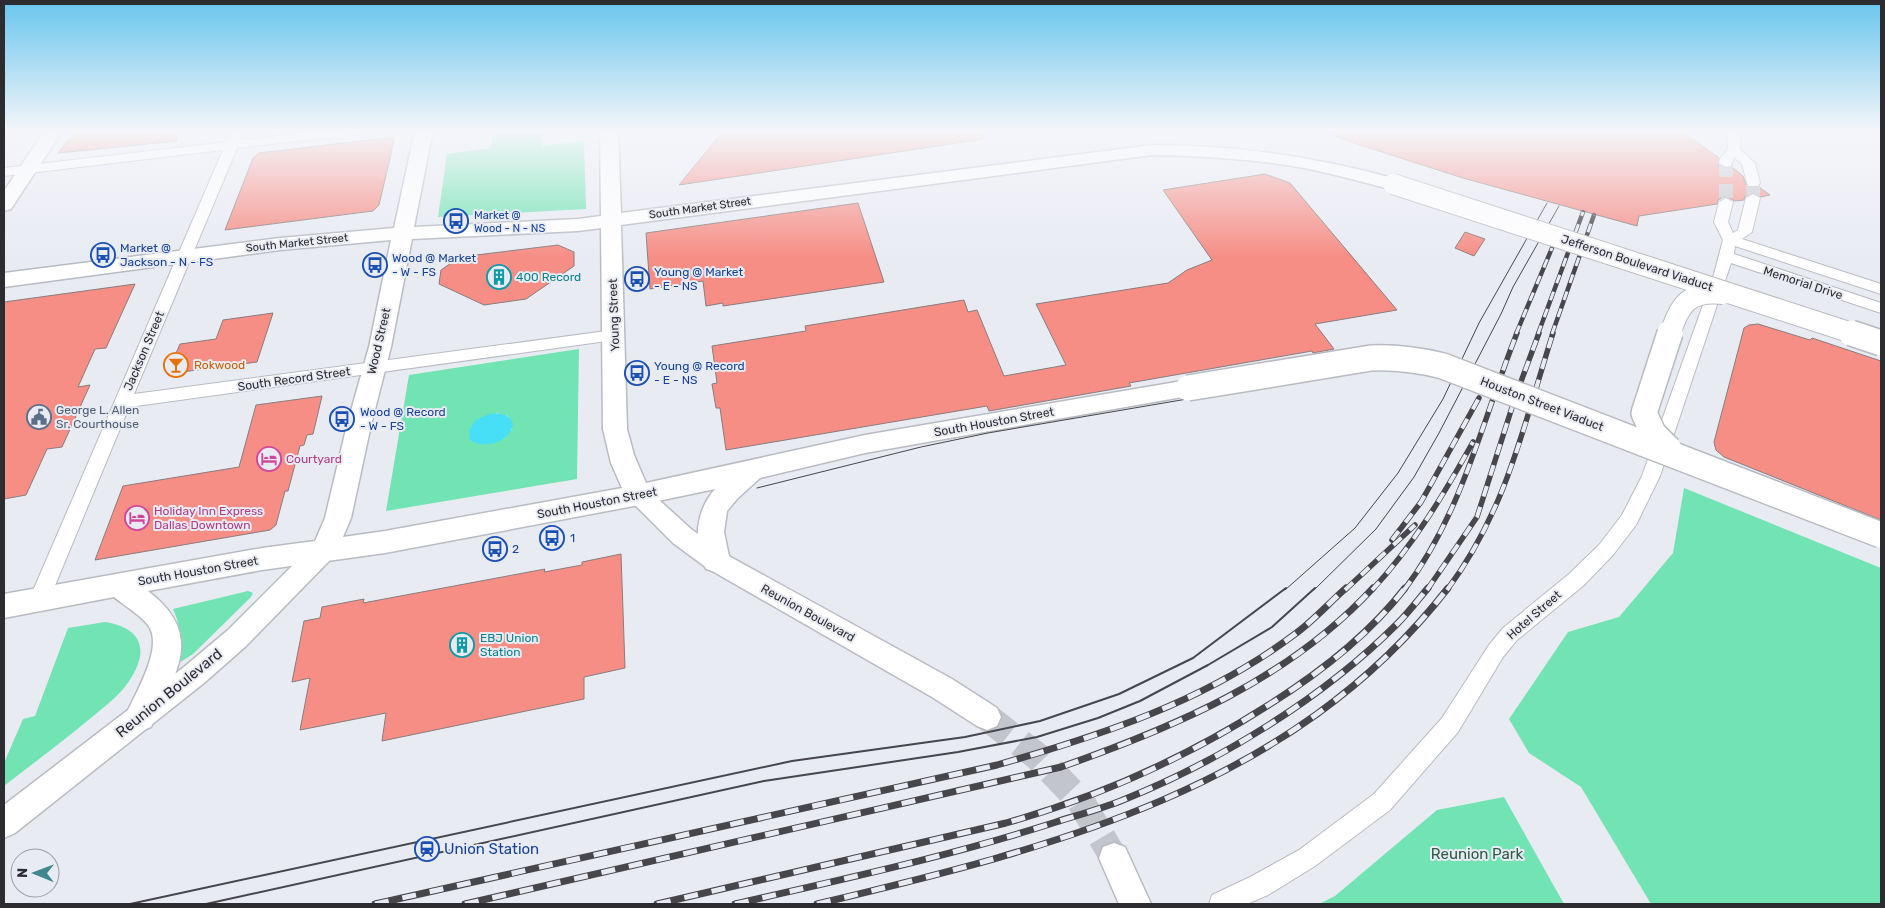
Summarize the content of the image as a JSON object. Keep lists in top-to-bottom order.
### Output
{
  "streets": {
    "main road": [
      "South Market Street",
      "Jefferson Boulevard Viaduct",
      "Young Street",
      "Wood Street",
      "Houston Street Viaduct",
      "South Houston Street"
    ],
    "street": [
      "Memorial Drive",
      "Jackson Street",
      "South Record Street",
      "Reunion Boulevard",
      "Hotel Street"
    ]
  },
  "crossings": [
    ["South Market Street", "Jefferson Boulevard Viaduct"],
    ["South Market Street", "Young Street"],
    ["South Market Street", "Wood Street"],
    ["South Market Street", "Jackson Street"],
    ["Memorial Drive", "Hotel Street"],
    ["Young Street", "South Record Street"],
    ["Young Street", "South Houston Street"],
    ["Young Street", "Reunion Boulevard"],
    ["Wood Street", "South Record Street"],
    ["Wood Street", "South Houston Street"],
    ["Wood Street", "Reunion Boulevard"],
    ["Jackson Street", "South Record Street"],
    ["Jackson Street", "South Houston Street"],
    ["Houston Street Viaduct", "South Houston Street"],
    ["South Houston Street", "Reunion Boulevard"]
  ],
  "parks": ["Reunion Park"],
  "places": {
    "bus stop": [
      "Market @ Wood - N - NS",
      "Market @ Jackson - N - FS",
      "Wood @ Market - W - FS",
      "Young @ Market - E - NS",
      "Young @ Record - E - NS",
      "Wood @ Record - W - FS",
      "1",
      "2"
    ],
    "building": ["400 Record", "EBJ Union Station"],
    "bar": ["Rokwood"],
    "public building": ["George L. Allen Sr. Courthouse"],
    "hotel": ["Courtyard", "Holiday Inn Express Dallas Downtown"],
    "station": ["Union Station"]
  },
  "north": "left"
}
